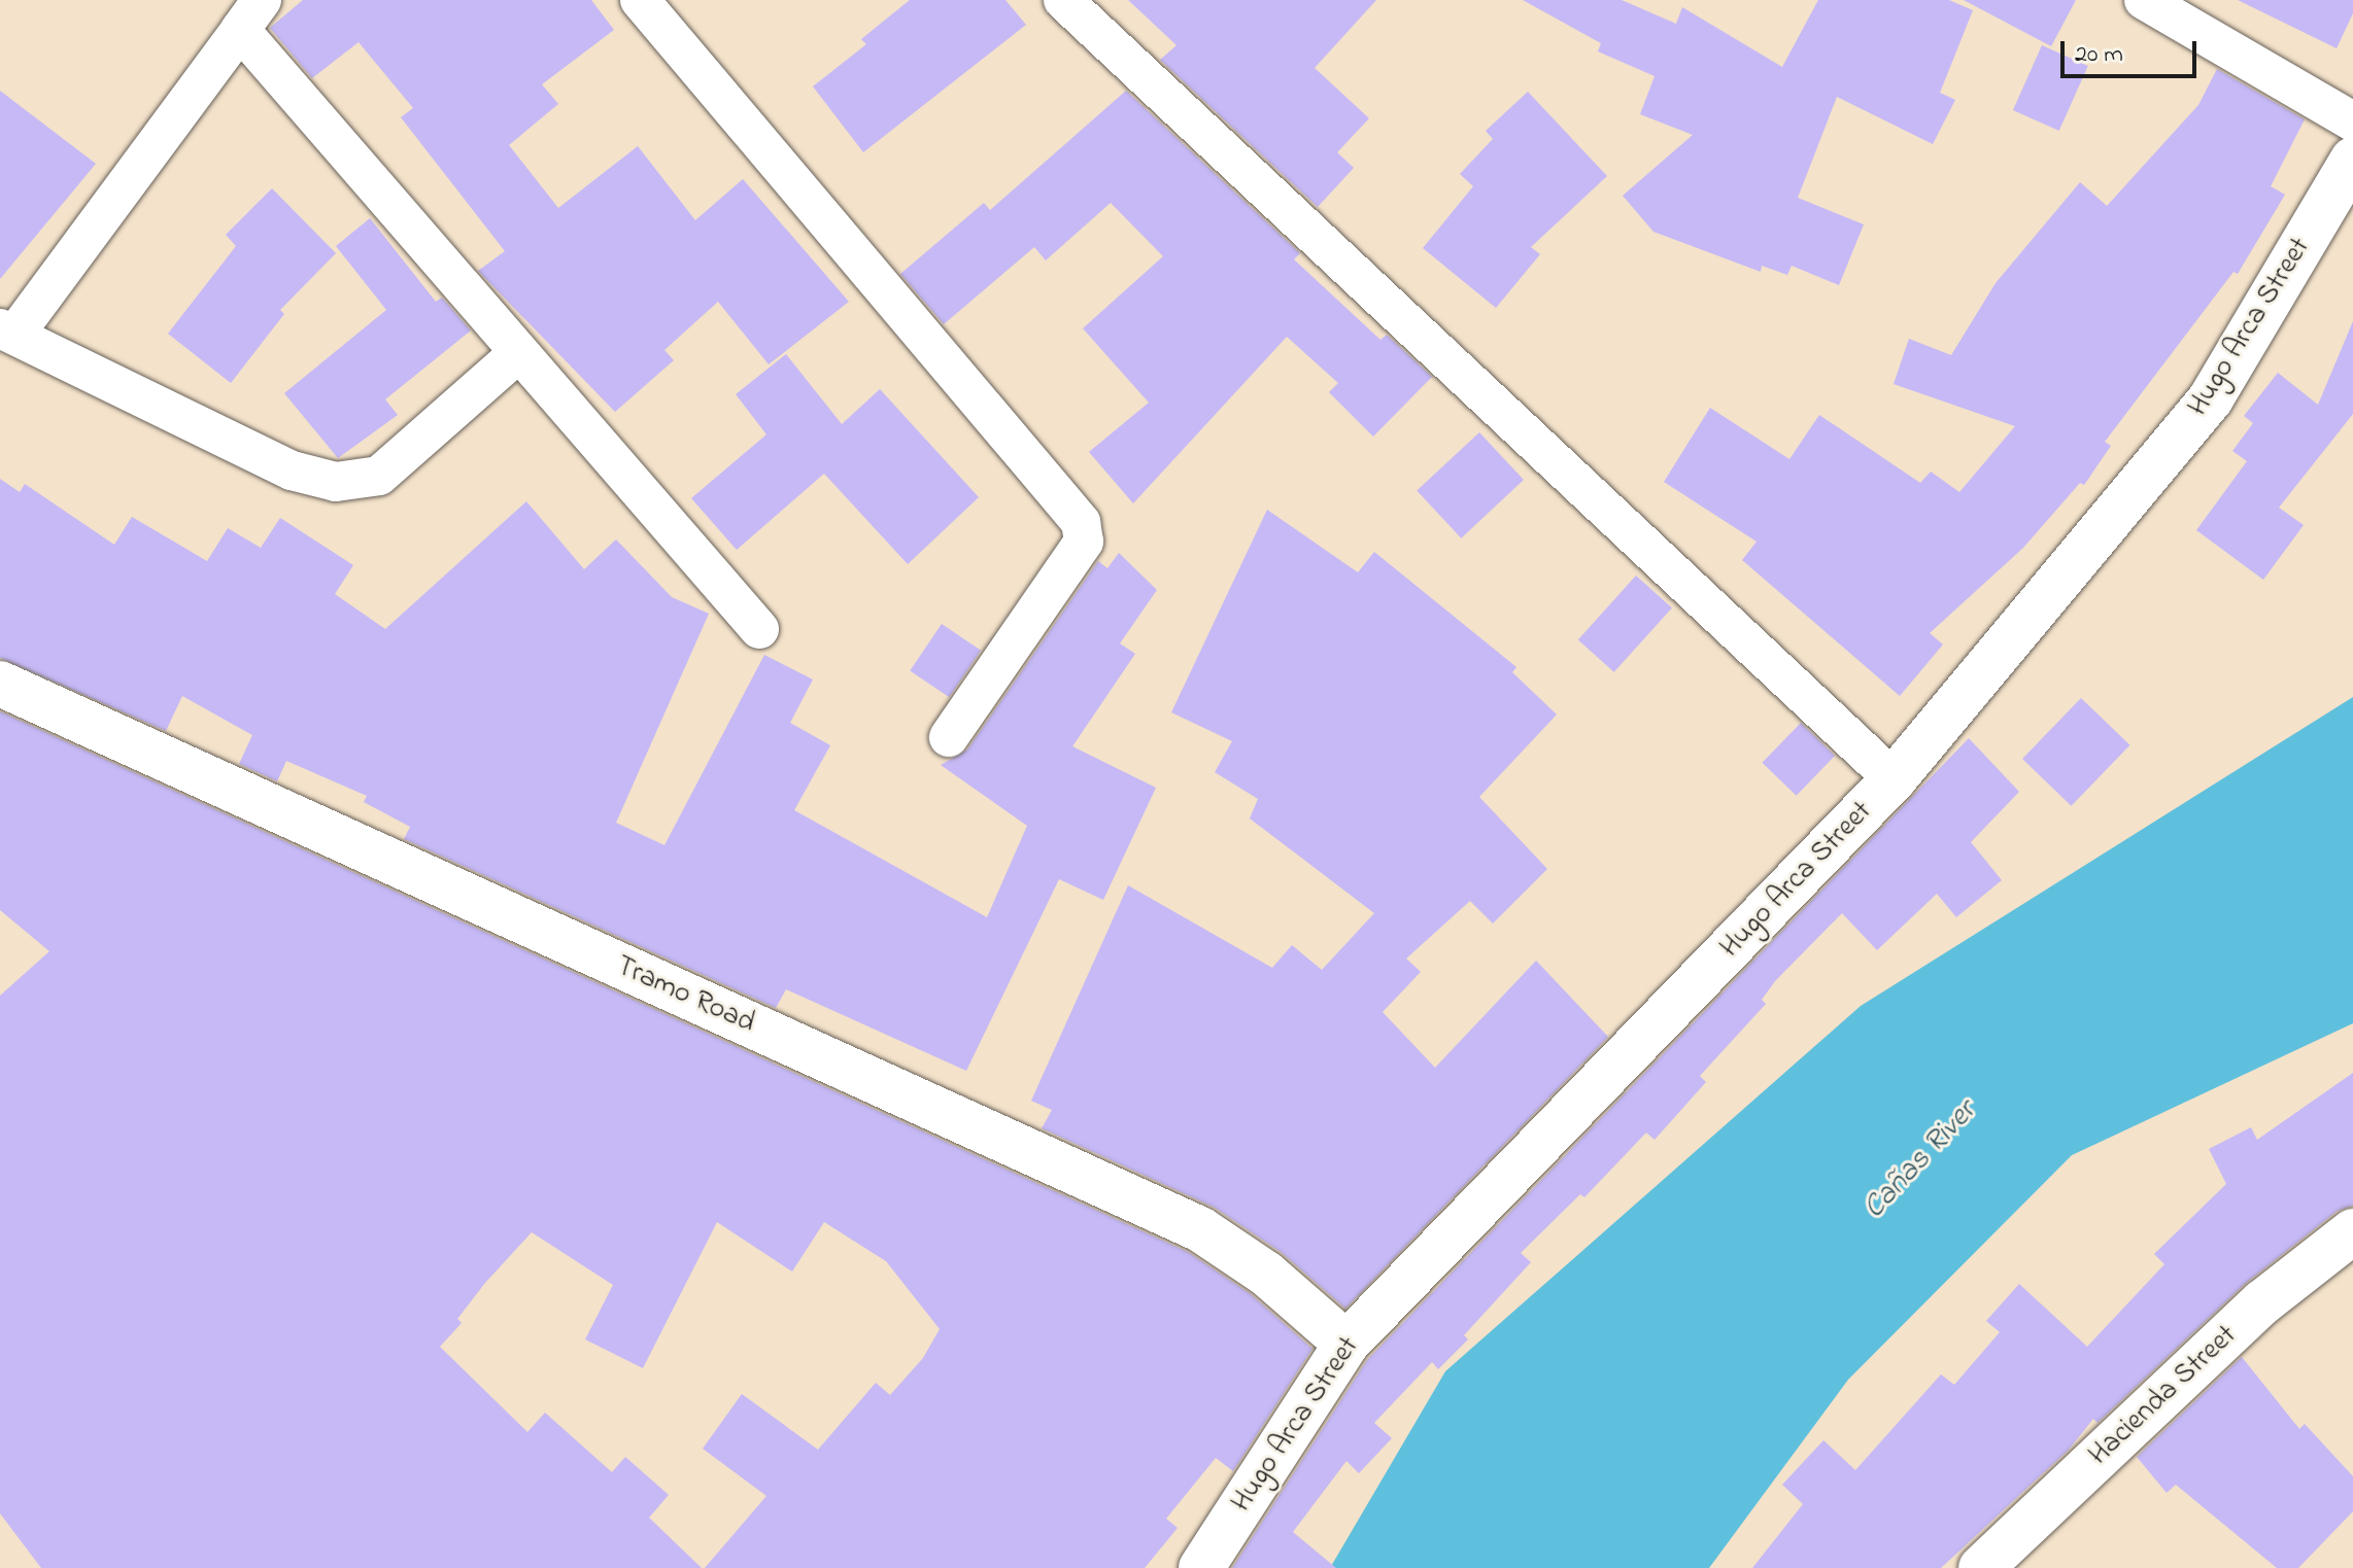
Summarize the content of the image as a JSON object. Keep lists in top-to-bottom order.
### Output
{
  "streets": {
    "street": ["Hugo Arca Street", "Tramo Road", "Hacienda Street"]
  },
  "crossings": [
    ["Hugo Arca Street", "Tramo Road"]
  ],
  "water": ["Cañas River"],
  "scale_bar": "20 m"
}
